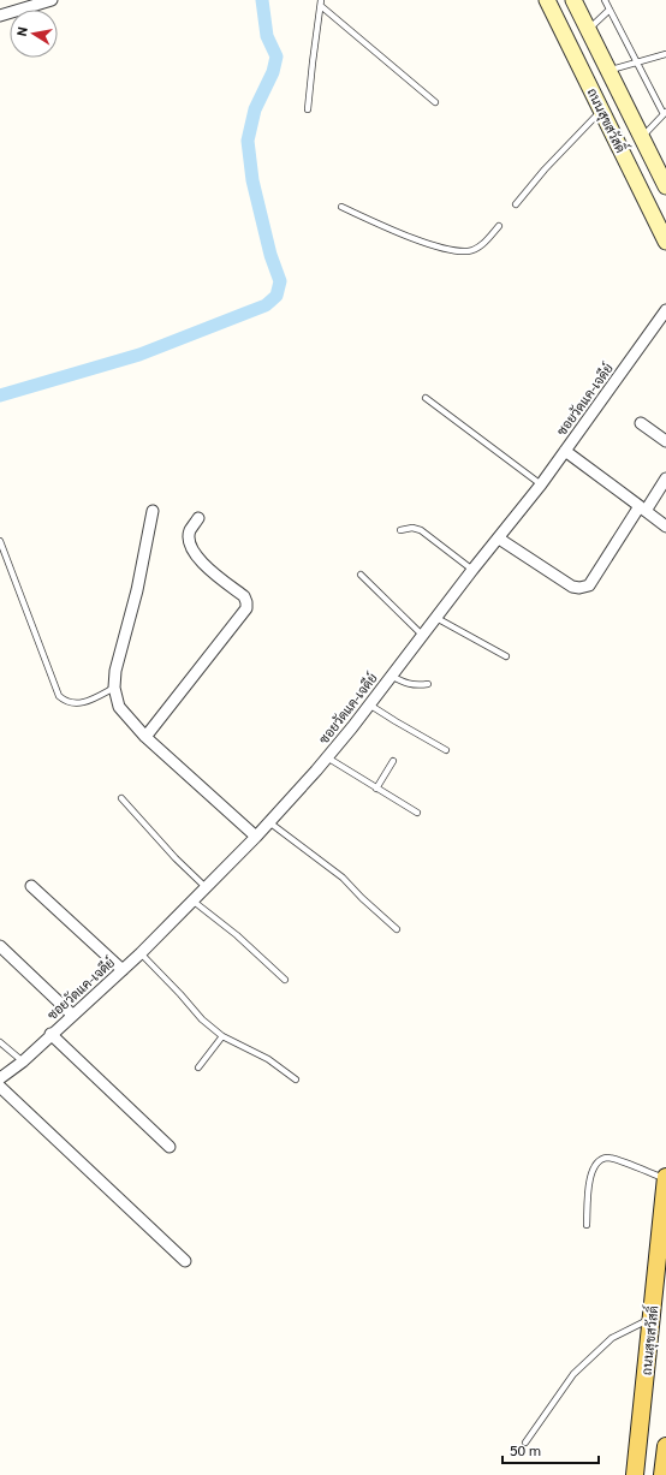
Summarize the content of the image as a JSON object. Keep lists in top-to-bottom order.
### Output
{
  "streets": {
    "main road": ["ถนนสุขสวัสดิ์"],
    "street": ["ซอยวัดแค-เจดีย์"]
  },
  "scale_bar": "50 m",
  "north": "left"
}
